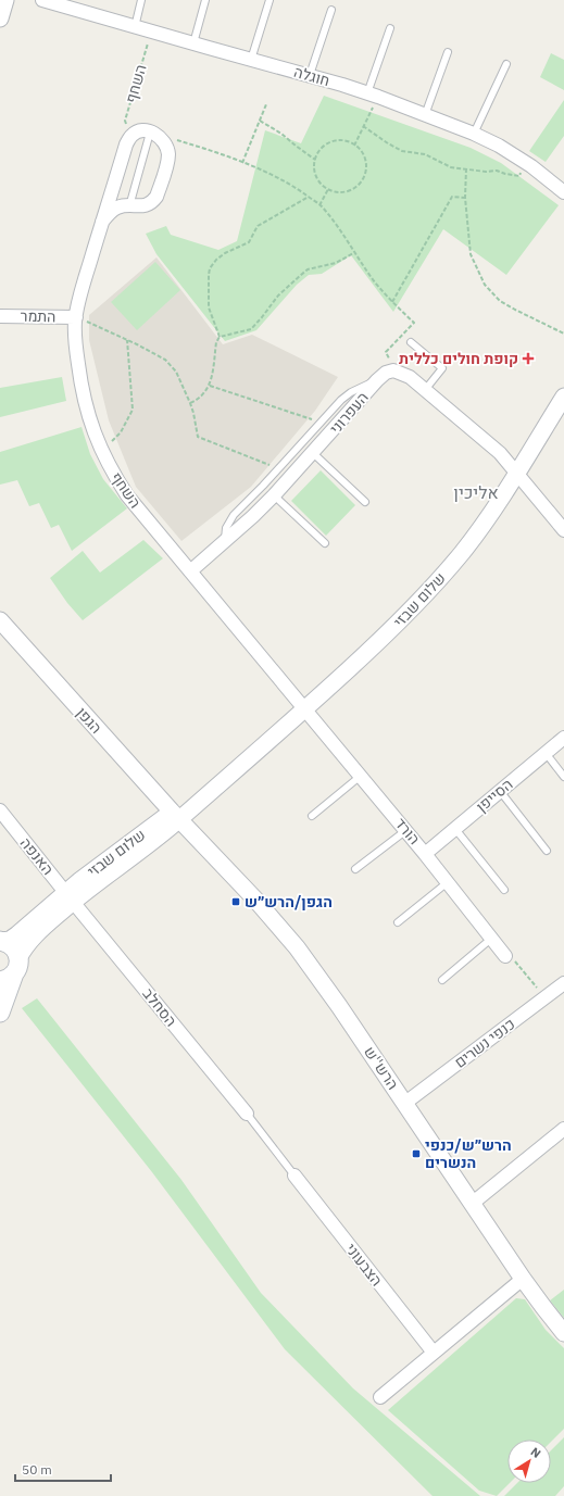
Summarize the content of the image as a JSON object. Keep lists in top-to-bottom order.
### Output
{
  "streets": {
    "street": [
      "חוגלה",
      "השחף",
      "התמר",
      "העפרוני",
      "שלום שבזי",
      "הגפן",
      "הסייפן",
      "הורד",
      "האנפה",
      "הסחלב",
      "כנפי נשרים",
      "הרש''ש",
      "הצבעוני"
    ]
  },
  "crossings": [
    ["חוגלה", "השחף"],
    ["השחף", "התמר"],
    ["השחף", "העפרוני"],
    ["השחף", "שלום שבזי"],
    ["השחף", "הורד"],
    ["שלום שבזי", "הגפן"],
    ["שלום שבזי", "הורד"],
    ["שלום שבזי", "האנפה"],
    ["שלום שבזי", "הסחלב"],
    ["שלום שבזי", "הרש''ש"],
    ["הגפן", "הרש''ש"],
    ["הסייפן", "הורד"],
    ["האנפה", "הסחלב"],
    ["כנפי נשרים", "הרש''ש"]
  ],
  "districts": ["אליכין"],
  "places": {
    "health": ["קופת חולים כללית"],
    "transit": ["הגפן/הרש״ש", "הרש״ש/כנפי הנשרים"]
  },
  "scale_bar": "50 m",
  "north": "top right"
}
